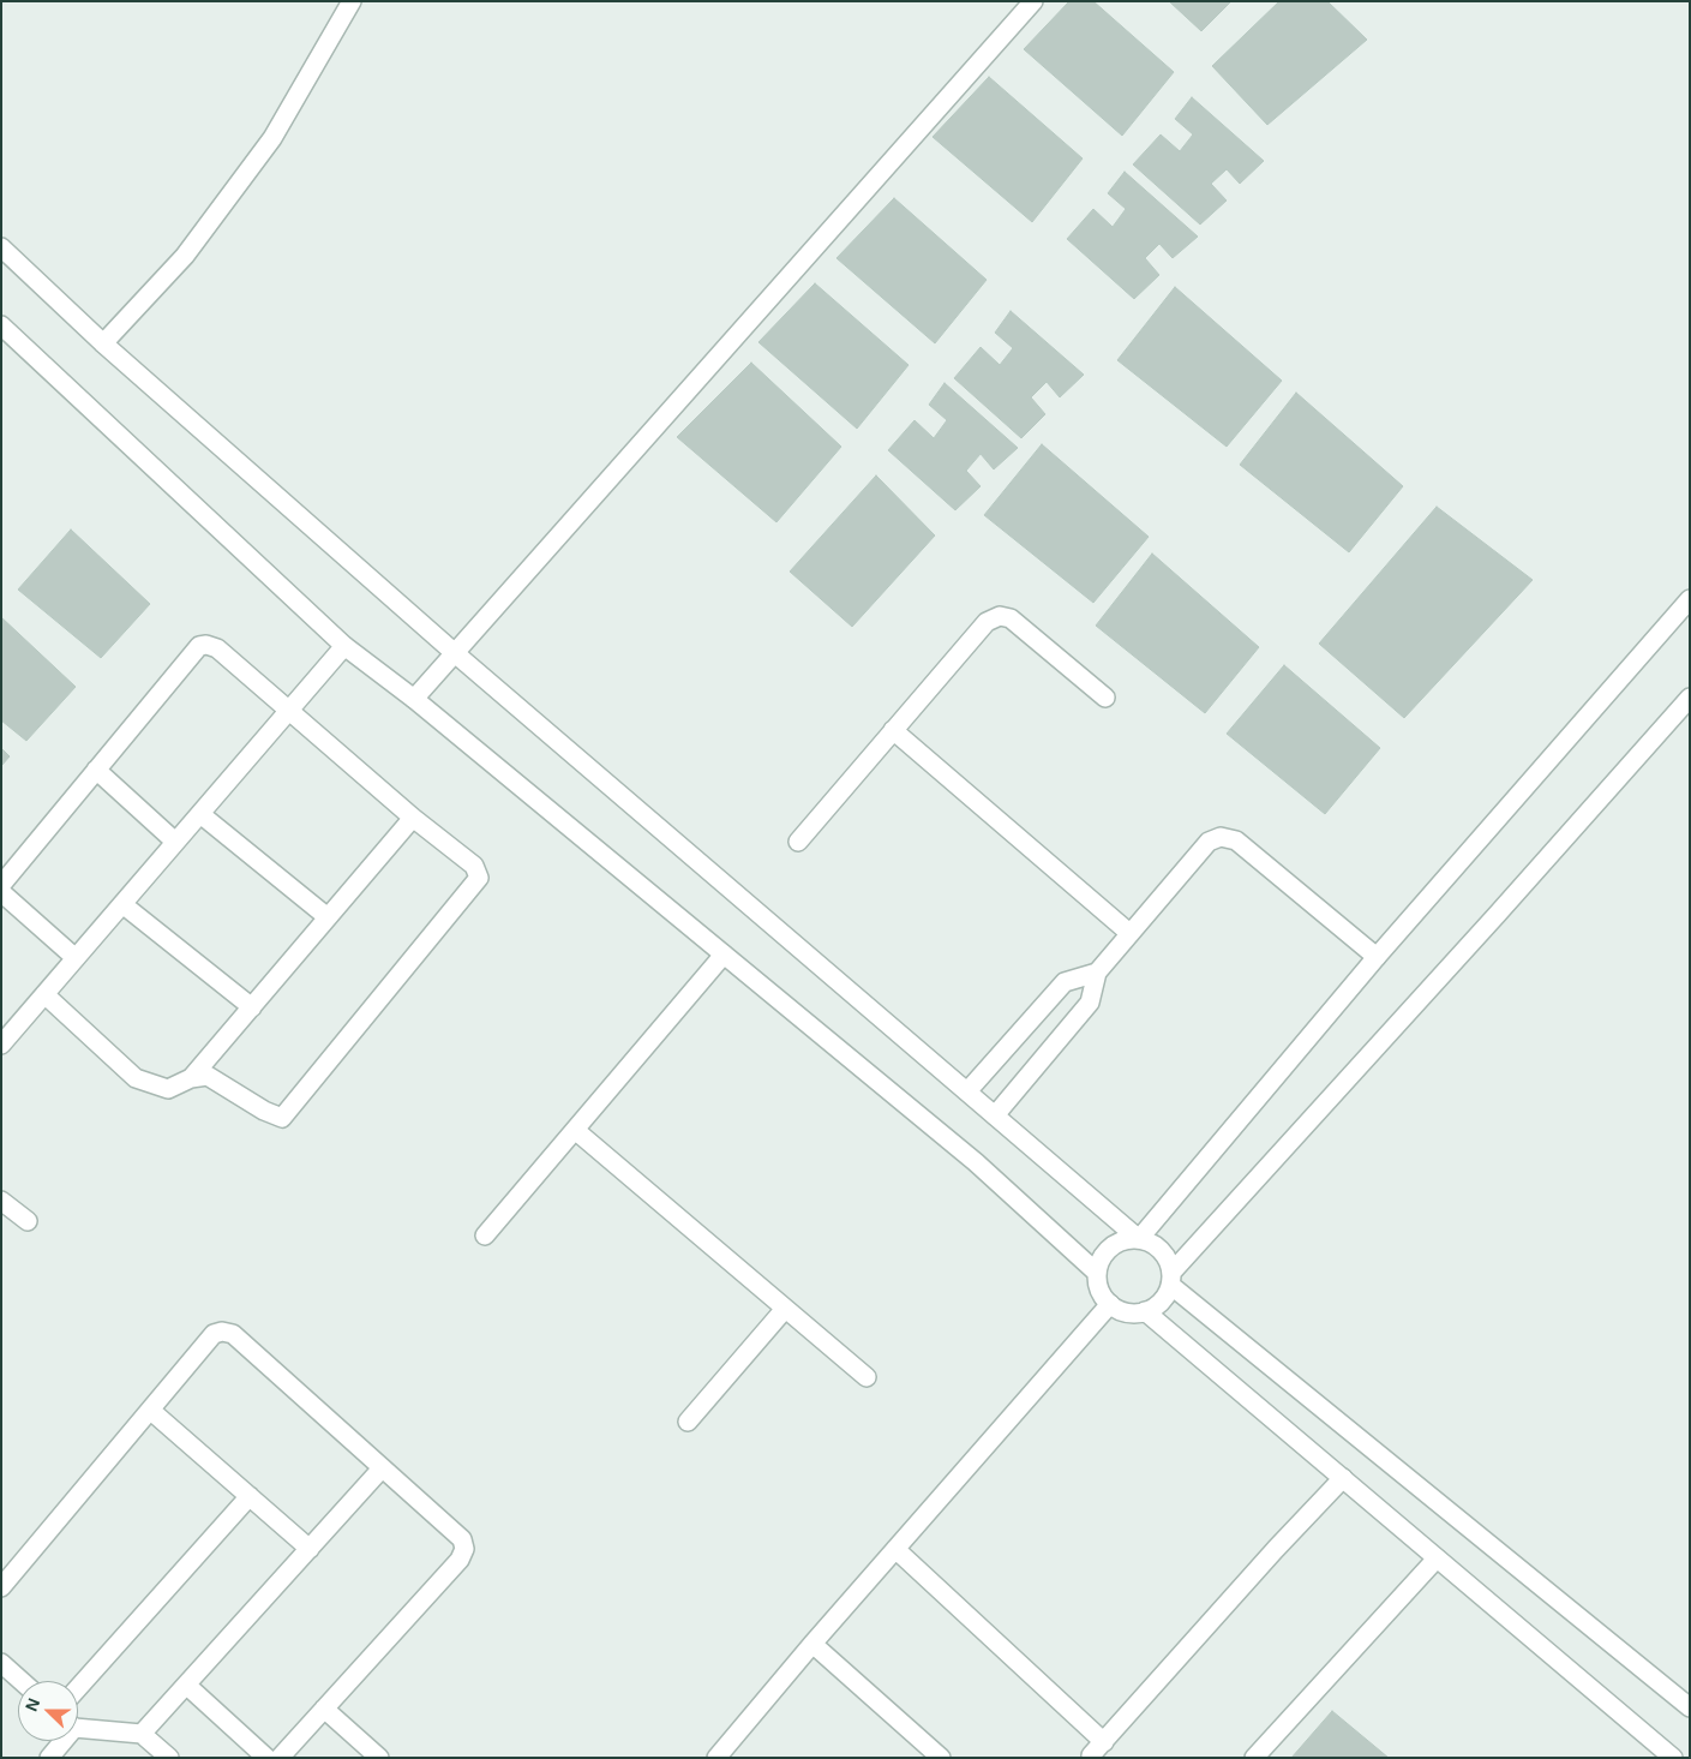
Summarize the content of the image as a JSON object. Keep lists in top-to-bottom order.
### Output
{
  "north": "left"
}
